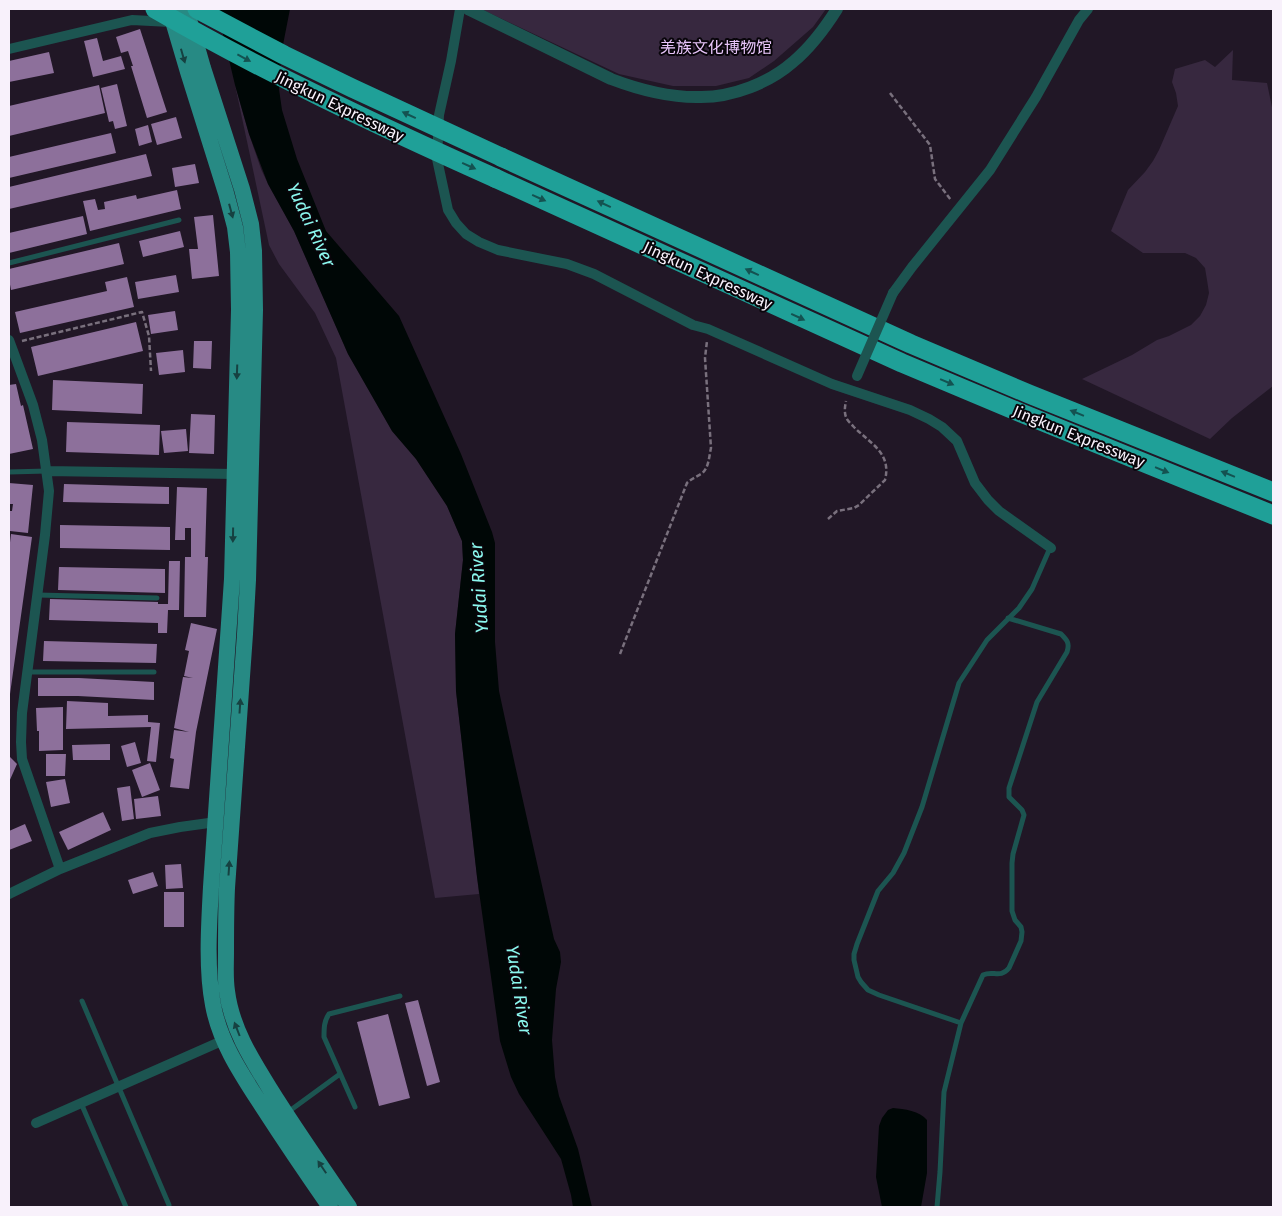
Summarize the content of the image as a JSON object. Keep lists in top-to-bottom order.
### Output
{
  "streets": {
    "highway": ["Jingkun Expressway"]
  },
  "water": ["Yudai River"],
  "parks": ["羌族文化博物馆"]
}
